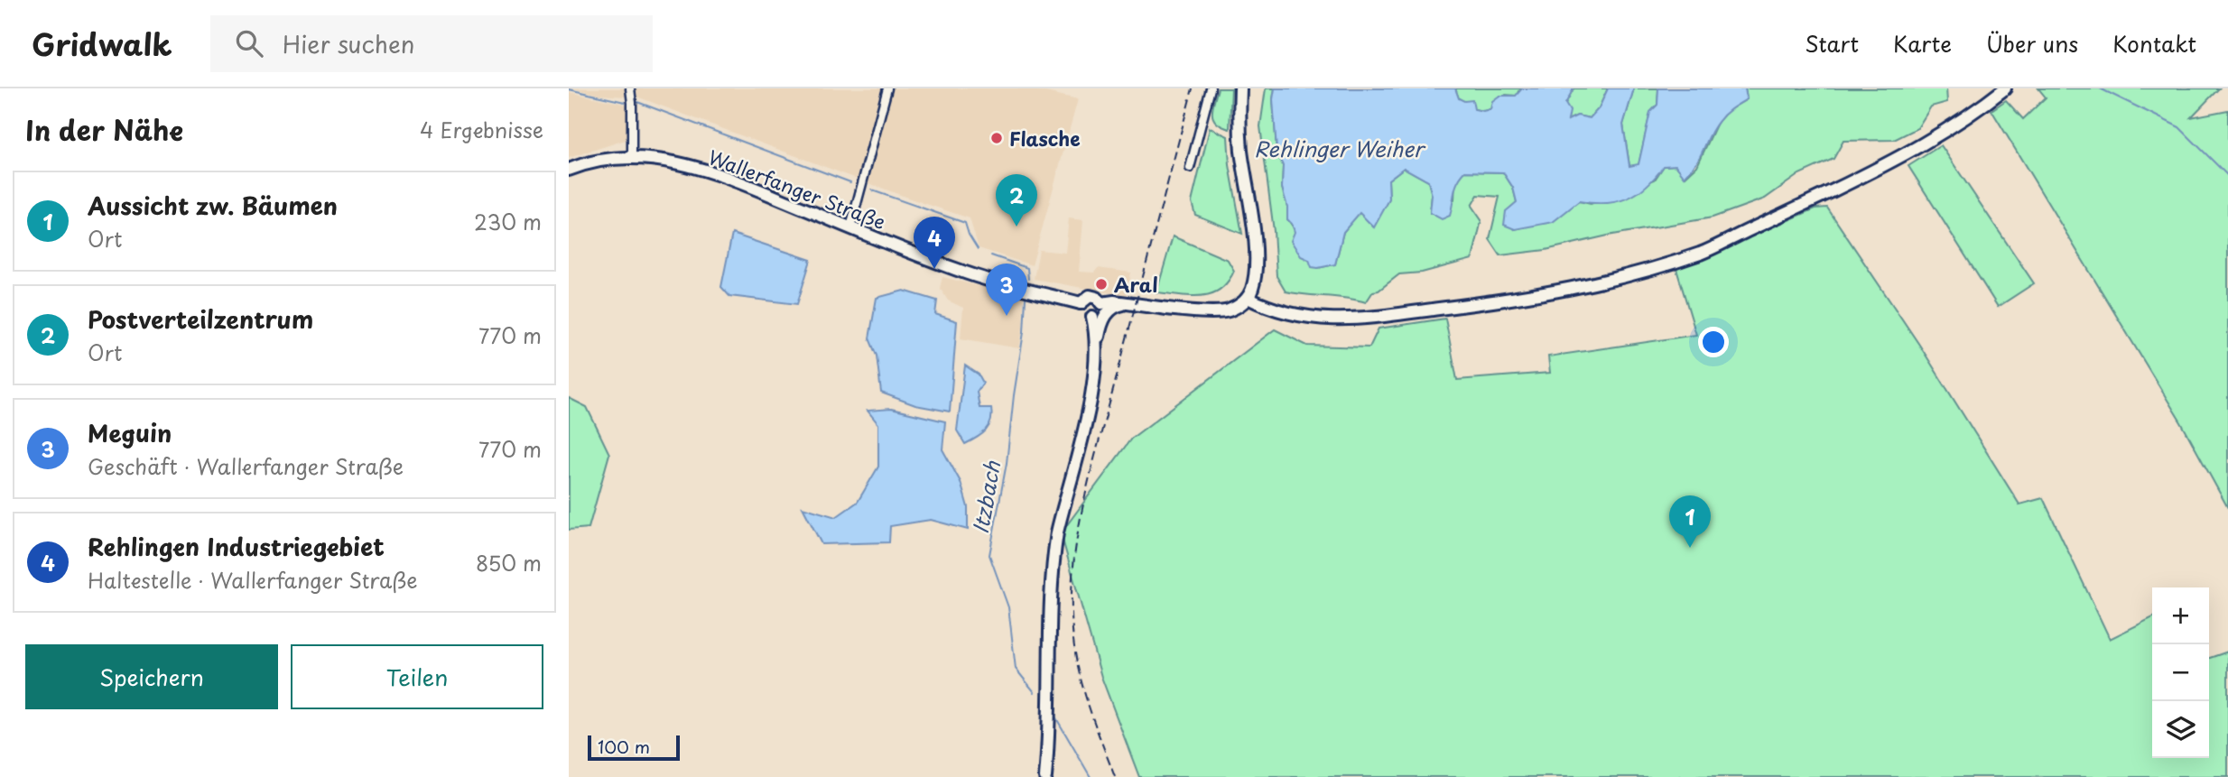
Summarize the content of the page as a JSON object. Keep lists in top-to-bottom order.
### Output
{
  "streets": {
    "main road": ["Wallerfanger Straße"]
  },
  "water": ["Rehlinger Weiher", "Itzbach"],
  "places": ["Flasche", "Aral"],
  "scale_bar": "100 m",
  "page": {
    "header": "Gridwalk",
    "search": "Hier suchen",
    "nav": [
      "Start",
      "Karte",
      "Über uns",
      "Kontakt"
    ],
    "heading": ["In der Nähe", "4 Ergebnisse"],
    "list": [
      {
        "mark": "1",
        "name": "Aussicht zw. Bäumen",
        "note": "Ort",
        "value": "230 m"
      },
      {
        "mark": "2",
        "name": "Postverteilzentrum",
        "note": "Ort",
        "value": "770 m"
      },
      {
        "mark": "3",
        "name": "Meguin",
        "note": "Geschäft · Wallerfanger Straße",
        "value": "770 m"
      },
      {
        "mark": "4",
        "name": "Rehlingen Industriegebiet",
        "note": "Haltestelle · Wallerfanger Straße",
        "value": "850 m"
      }
    ],
    "pins": [
      "2",
      "4",
      "3",
      "1"
    ],
    "map_buttons": ["+", "−"],
    "buttons": ["Speichern", "Teilen"],
    "scale": "100 m"
  }
}
